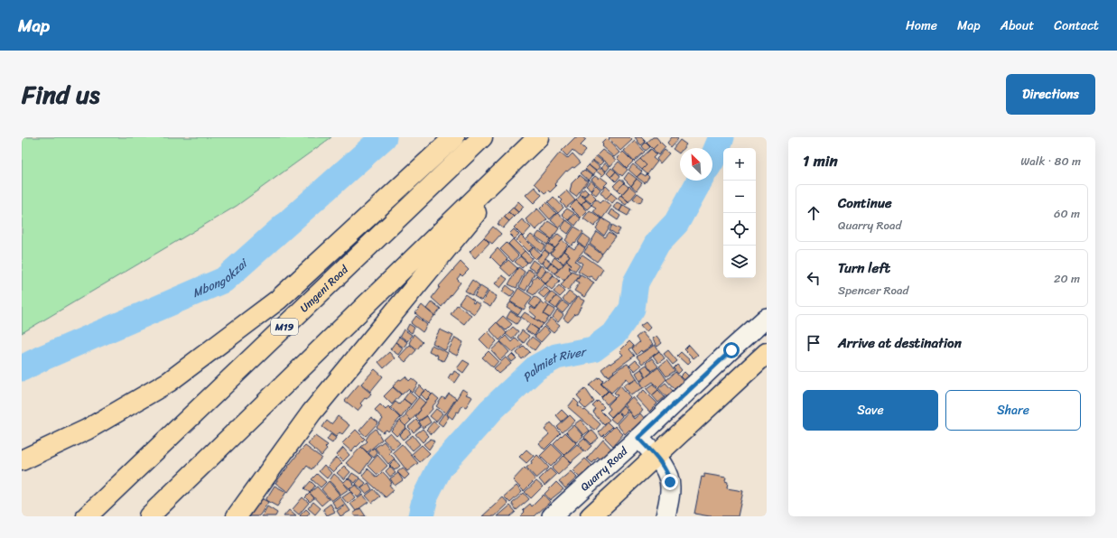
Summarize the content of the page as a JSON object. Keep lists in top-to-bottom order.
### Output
{
  "streets": {
    "main road": ["Umgeni Road", "M19"],
    "street": ["Quarry Road"]
  },
  "water": ["Mbongokzai", "Palmiet River"],
  "north": "top left",
  "page": {
    "header": "Map",
    "nav": [
      "Home",
      "Map",
      "About",
      "Contact"
    ],
    "title": "Find us",
    "buttons": [
      "Directions",
      ["Save", "Share"]
    ],
    "heading": ["1 min", "Walk · 80 m"],
    "map_buttons": ["+", "−"],
    "list": [
      ["Continue", "Quarry Road", "60 m"],
      ["Turn left", "Spencer Road", "20 m"],
      "Arrive at destination"
    ]
  }
}
